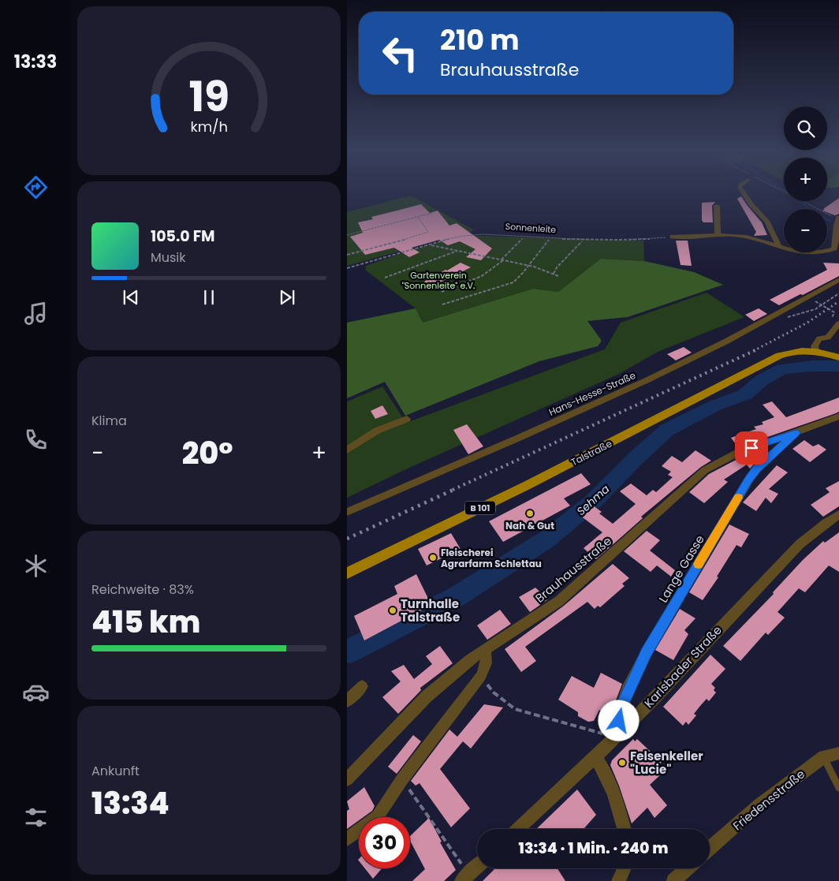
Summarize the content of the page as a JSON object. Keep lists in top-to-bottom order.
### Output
{
  "streets": {
    "main road": ["Talstraße", "B 101"],
    "street": [
      "Hans-Hesse-Straße",
      "Lange Gasse",
      "Brauhausstraße",
      "Karlsbader Straße",
      "Friedensstraße"
    ],
    "path": ["Sonnenleite"]
  },
  "crossings": [
    ["Lange Gasse", "Brauhausstraße"],
    ["Lange Gasse", "Karlsbader Straße"]
  ],
  "water": ["Sehma"],
  "parks": ["Gartenverein \"Sonnenleite\" e.V."],
  "places": [
    "Nah & Gut",
    "Fleischerei Agrarfarm Schlettau",
    "Turnhalle Talstraße",
    "Felsenkeller \"Lucie\""
  ],
  "page": {
    "tabs": "13:33",
    "turn": ["210 m", "Brauhausstraße"],
    "map_buttons": ["+", "−"],
    "song": ["105.0 FM", "Musik"],
    "tile": [
      "Klima",
      ["Reichweite · 83%", "415 km"],
      ["Ankunft", "13:34"]
    ],
    "heat": ["−", "20°", "+"],
    "limit": "30",
    "trip": "13:34 · 1 Min. · 240 m",
    "gauge": ["19", "km/h"]
  }
}
